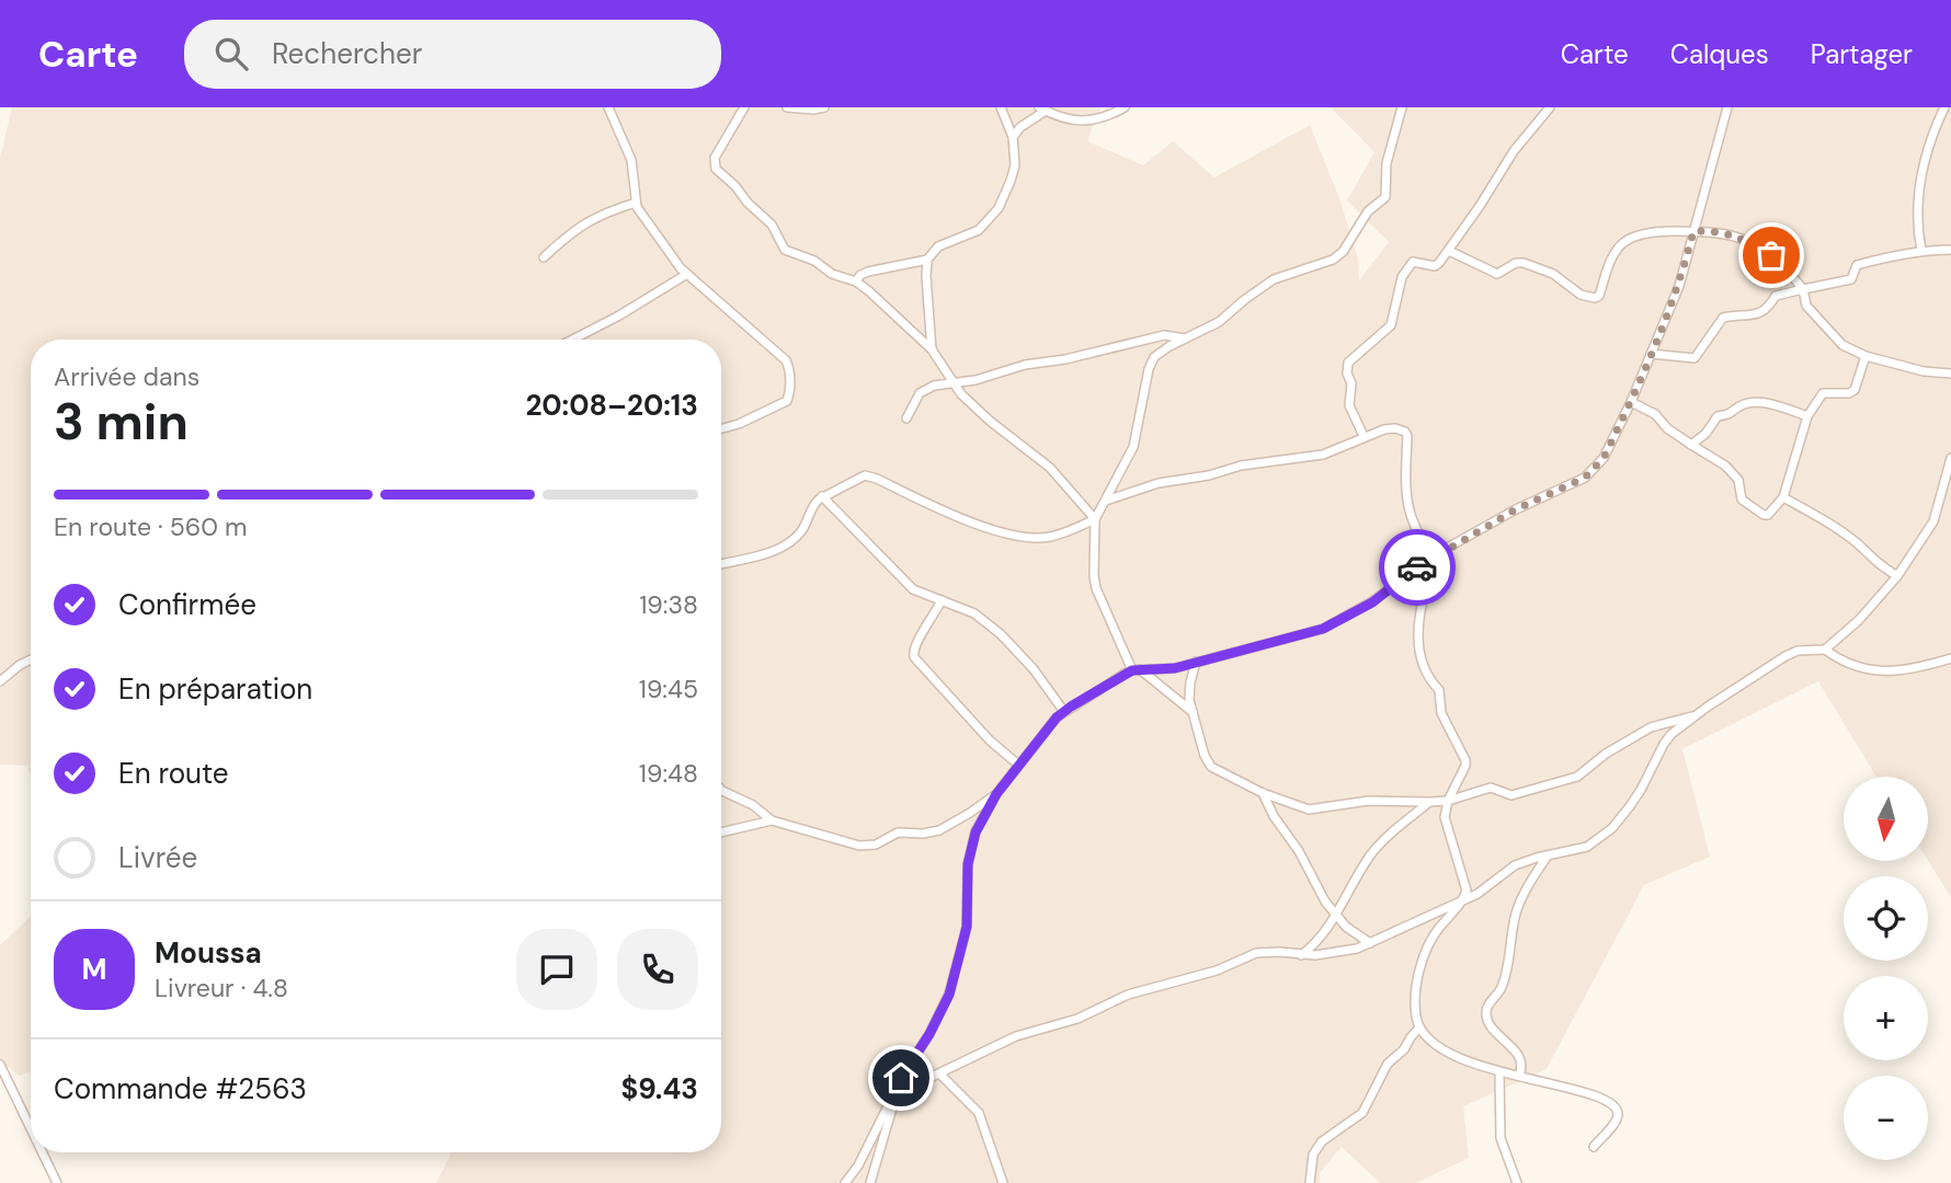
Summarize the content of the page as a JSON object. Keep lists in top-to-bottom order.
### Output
{
  "north": "bottom",
  "page": {
    "header": "Carte",
    "search": "Rechercher",
    "nav": ["Carte", "Calques", "Partager"],
    "heading": ["3 min", "Arrivée dans", "20:08–20:13"],
    "panel": [
      "Moussa",
      "Livreur · 4.8",
      "Commande #2563",
      "$9.43"
    ],
    "bar": "En route · 560 m",
    "list": [
      ["Confirmée", "19:38"],
      ["En préparation", "19:45"],
      ["En route", "19:48"],
      "Livrée"
    ],
    "map_buttons": ["+", "−"],
    "round": "M"
  }
}
